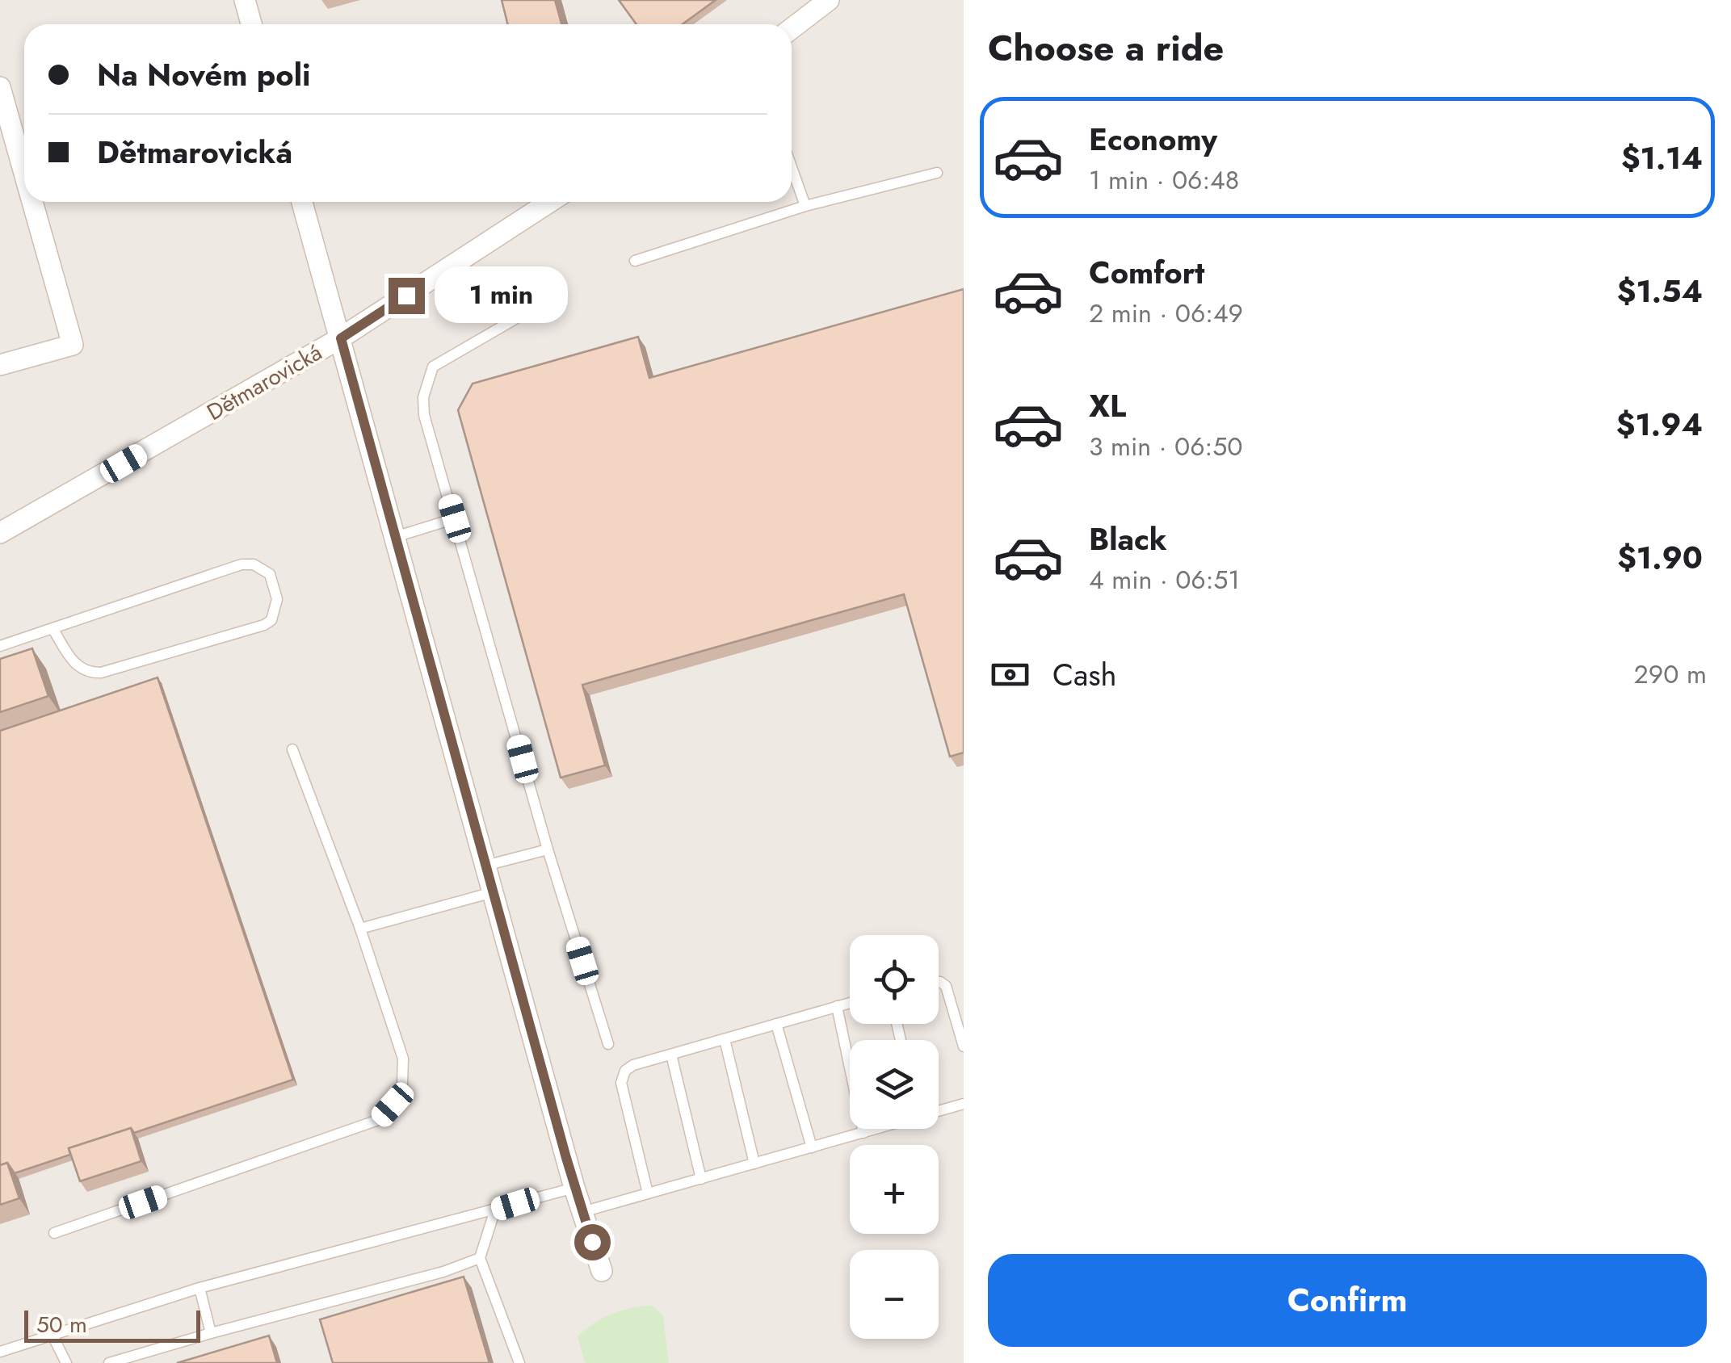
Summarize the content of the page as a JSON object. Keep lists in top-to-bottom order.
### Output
{
  "streets": {
    "street": ["Dětmarovická"]
  },
  "scale_bar": "50 m",
  "page": {
    "heading": "Choose a ride",
    "banner": ["Na Novém poli", "Dětmarovická"],
    "list": [
      {
        "name": "Economy",
        "note": "1 min · 06:48",
        "value": "$1.14"
      },
      {
        "name": "Comfort",
        "note": "2 min · 06:49",
        "value": "$1.54"
      },
      {
        "name": "XL",
        "note": "3 min · 06:50",
        "value": "$1.94"
      },
      {
        "name": "Black",
        "note": "4 min · 06:51",
        "value": "$1.90"
      }
    ],
    "bubble": "1 min",
    "pay": ["Cash", "290 m"],
    "map_buttons": ["+", "−"],
    "buttons": "Confirm",
    "scale": "50 m"
  }
}
